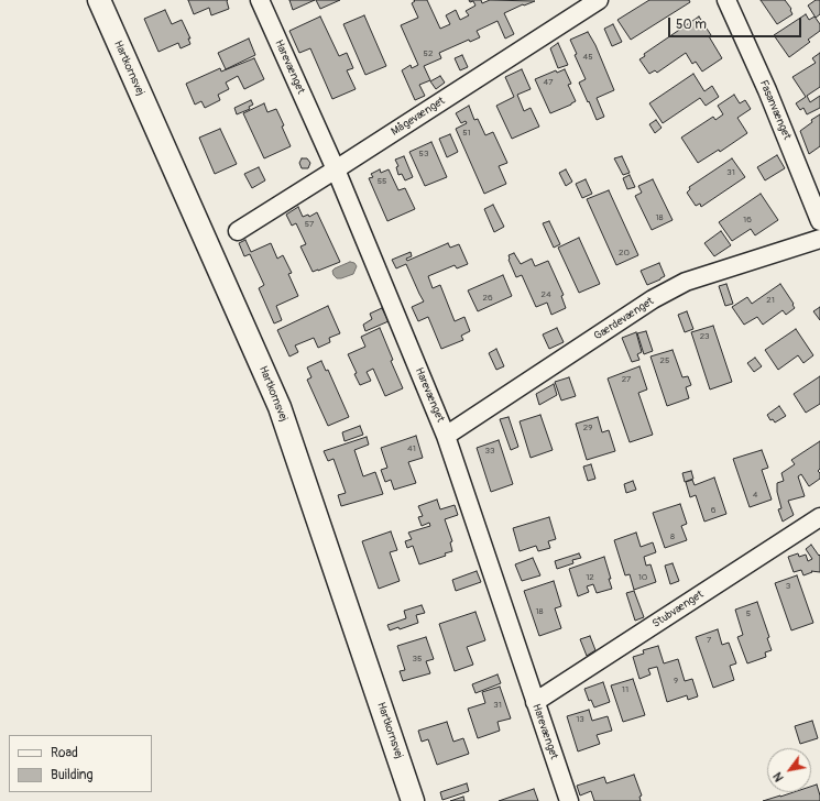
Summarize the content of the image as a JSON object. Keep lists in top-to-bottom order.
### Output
{
  "streets": {
    "street": [
      "Harevænget",
      "Hartkornsvej",
      "Fasanvænget",
      "Mågevænget",
      "Gærdevænget",
      "Stubvænget"
    ]
  },
  "crossings": [
    ["Harevænget", "Mågevænget"],
    ["Harevænget", "Gærdevænget"],
    ["Harevænget", "Stubvænget"]
  ],
  "house_numbers": [
    "52",
    "45",
    "47",
    "51",
    "53",
    "31",
    "55",
    "18",
    "16",
    "57",
    "20",
    "24",
    "26",
    "21",
    "23",
    "25",
    "27",
    "29",
    "41",
    "33",
    "4",
    "6",
    "8",
    "12",
    "10",
    "3",
    "18",
    "5",
    "7",
    "35",
    "9",
    "11",
    "31",
    "13"
  ],
  "legend": ["Road", "Building"],
  "scale_bar": "50 m",
  "north": "bottom left"
}
